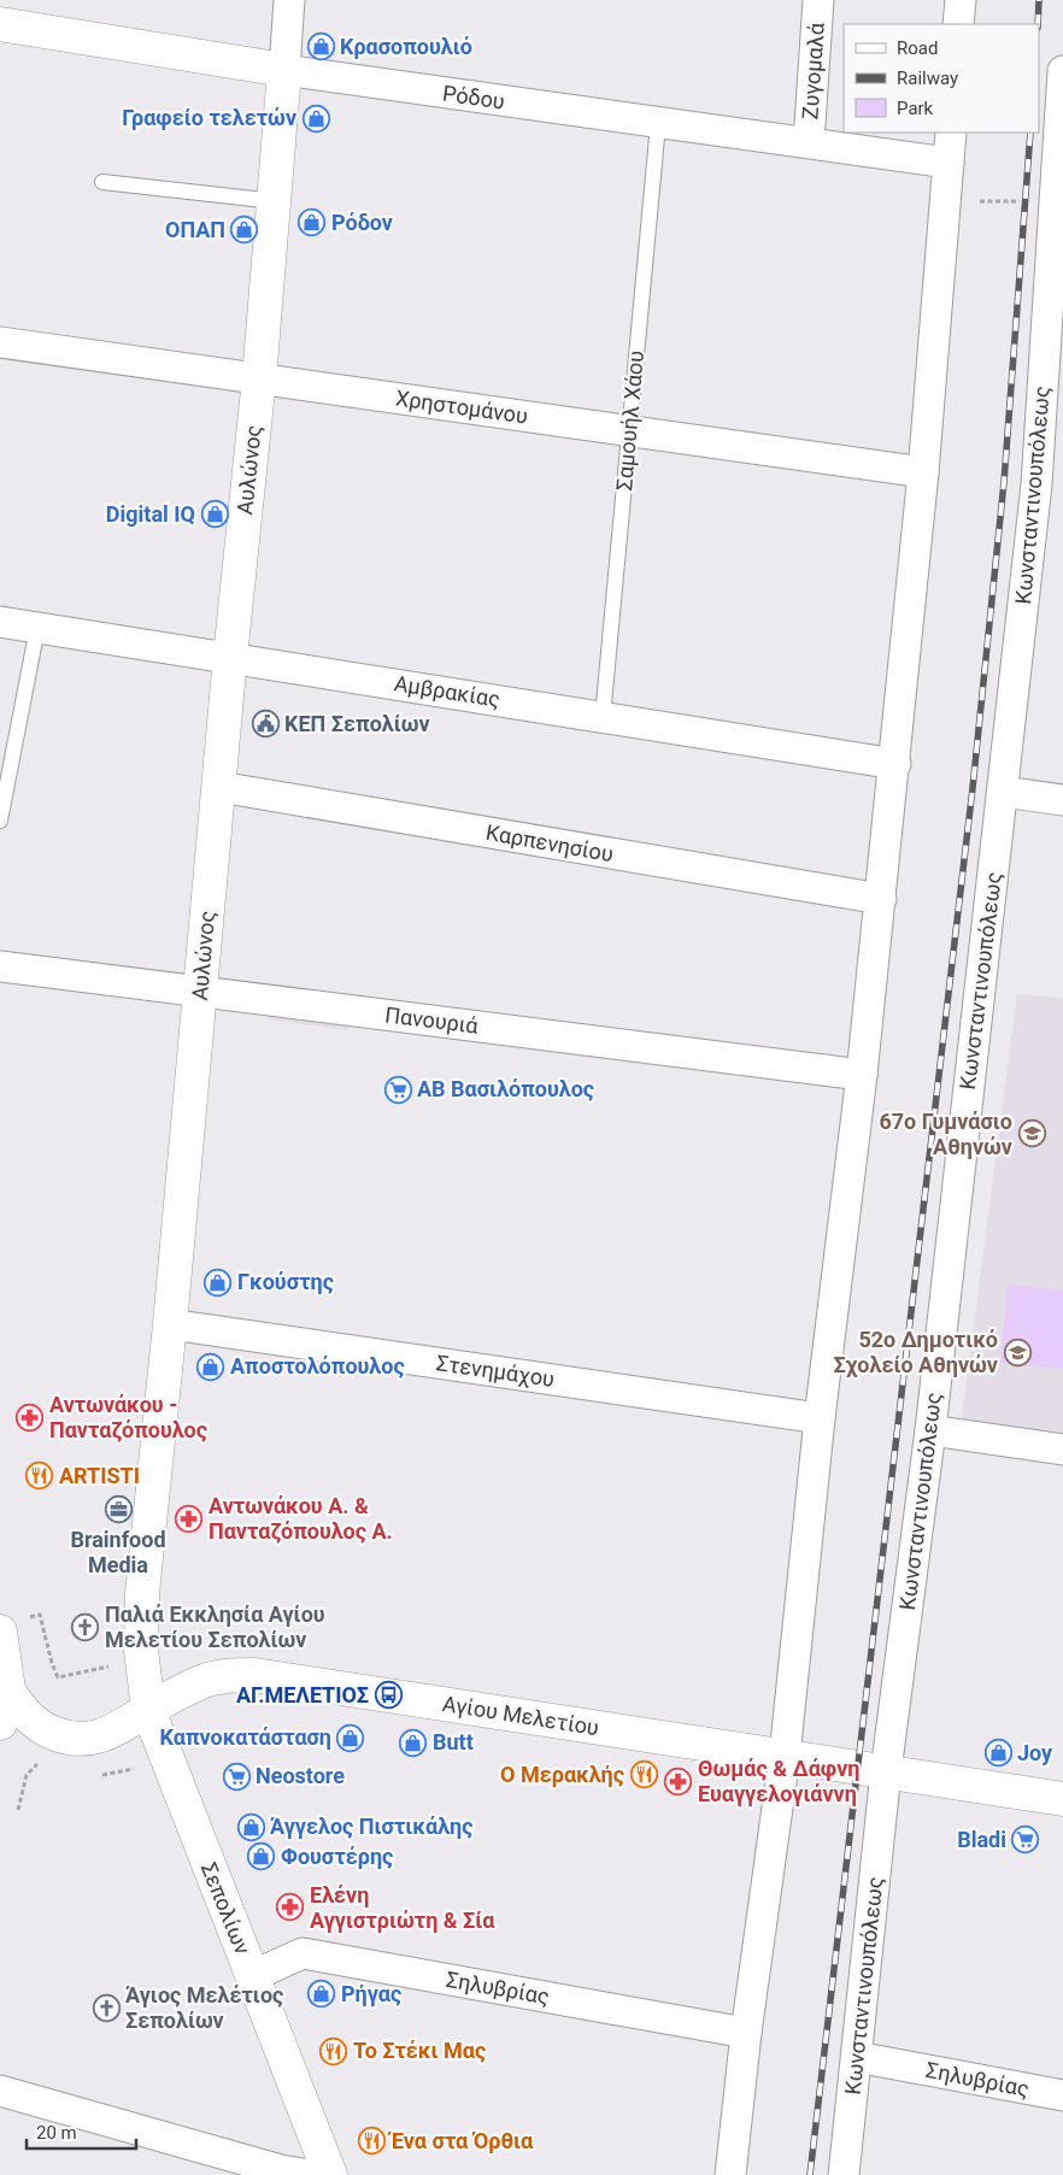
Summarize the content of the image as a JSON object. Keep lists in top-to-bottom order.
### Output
{
  "streets": {
    "main road": [
      "Ρόδου",
      "Αυλώνος",
      "Αγίου Μελετίου",
      "Σεπολίων"
    ],
    "street": [
      "Ζυγομαλά",
      "Χρηστομάνου",
      "Κωνσταντινουπόλεως",
      "Αμβρακίας",
      "Καρπενησίου",
      "Πανουριά",
      "Στενημάχου",
      "Σηλυβρίας"
    ],
    "lane": ["Σαμουήλ Χάου"]
  },
  "crossings": [
    ["Ζυγομαλά", "Ρόδου"],
    ["Ρόδου", "Σαμουήλ Χάου"],
    ["Ρόδου", "Αυλώνος"],
    ["Χρηστομάνου", "Σαμουήλ Χάου"],
    ["Χρηστομάνου", "Αυλώνος"],
    ["Σαμουήλ Χάου", "Αμβρακίας"],
    ["Αυλώνος", "Αμβρακίας"],
    ["Αυλώνος", "Καρπενησίου"],
    ["Αυλώνος", "Πανουριά"],
    ["Αυλώνος", "Στενημάχου"],
    ["Αυλώνος", "Αγίου Μελετίου"],
    ["Αυλώνος", "Σεπολίων"],
    ["Κωνσταντινουπόλεως", "Αγίου Μελετίου"],
    ["Κωνσταντινουπόλεως", "Σηλυβρίας"],
    ["Αγίου Μελετίου", "Σεπολίων"],
    ["Σεπολίων", "Σηλυβρίας"]
  ],
  "places": {
    "shop": [
      "Κρασοπουλιό",
      "Γραφείο τελετών",
      "Ρόδον",
      "ΟΠΑΠ",
      "Digital IQ",
      "Γκούστης",
      "Αποστολόπουλος",
      "Καπνοκατάσταση",
      "Butt",
      "Joy",
      "Άγγελος Πιστικάλης",
      "Φουστέρης",
      "Ρήγας"
    ],
    "public building": ["ΚΕΠ Σεπολίων"],
    "supermarket": ["ΑΒ Βασιλόπουλος", "Neostore", "Bladi"],
    "school or university": ["67ο Γυμνάσιο Αθηνών", "52ο Δημοτικό Σχολείο Αθηνών"],
    "pharmacy": [
      "Αντωνάκου - Πανταζόπουλος",
      "Αντωνάκου Α. & Πανταζόπουλος Α.",
      "Θωμάς & Δάφνη Ευαγγελογιάννη",
      "Ελένη Αγγιστριώτη & Σία"
    ],
    "restaurant": [
      "ARTISTI",
      "Ο Μερακλής",
      "Το Στέκι Μας",
      "Ένα στα Όρθια"
    ],
    "office": ["Brainfood Media"],
    "church": ["Παλιά Εκκλησία Αγίου Μελετίου Σεπολίων", "Άγιος Μελέτιος Σεπολίων"],
    "bus stop": ["ΑΓ.ΜΕΛΕΤΙΟΣ"]
  },
  "legend": ["Road", "Railway", "Park"],
  "scale_bar": "20 m"
}
